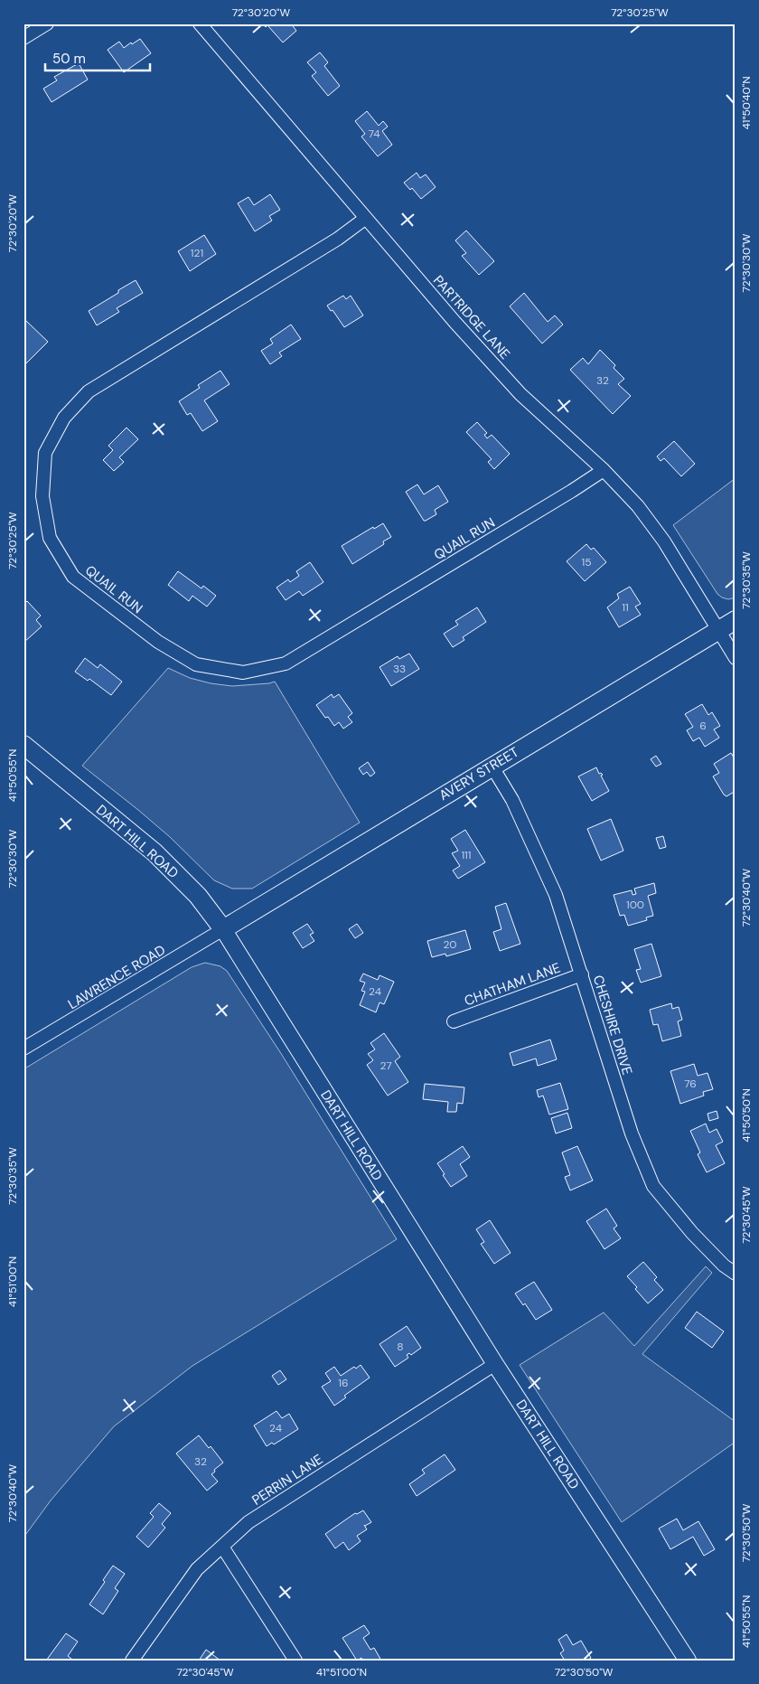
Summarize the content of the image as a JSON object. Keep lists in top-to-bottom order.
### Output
{
  "streets": {
    "main road": ["AVERY STREET", "DART HILL ROAD"],
    "street": [
      "PARTRIDGE LANE",
      "QUAIL RUN",
      "LAWRENCE ROAD",
      "CHATHAM LANE",
      "CHESHIRE DRIVE",
      "PERRIN LANE"
    ]
  },
  "crossings": [
    ["PARTRIDGE LANE", "QUAIL RUN"],
    ["PARTRIDGE LANE", "AVERY STREET"],
    ["AVERY STREET", "DART HILL ROAD"],
    ["AVERY STREET", "LAWRENCE ROAD"],
    ["AVERY STREET", "CHESHIRE DRIVE"],
    ["DART HILL ROAD", "LAWRENCE ROAD"],
    ["DART HILL ROAD", "PERRIN LANE"],
    ["CHATHAM LANE", "CHESHIRE DRIVE"]
  ],
  "house_numbers": [
    "74",
    "121",
    "32",
    "15",
    "11",
    "33",
    "6",
    "111",
    "100",
    "20",
    "24",
    "27",
    "76",
    "8",
    "16",
    "24",
    "32"
  ],
  "scale_bar": "50 m",
  "coordinates": [
    "72°30'20\"W",
    "72°30'25\"W",
    "41°50'40\"N",
    "72°30'30\"W",
    "72°30'35\"W",
    "41°50'55\"N",
    "72°30'40\"W",
    "41°50'50\"N",
    "72°30'45\"W",
    "41°51'00\"N",
    "72°30'50\"W"
  ]
}
